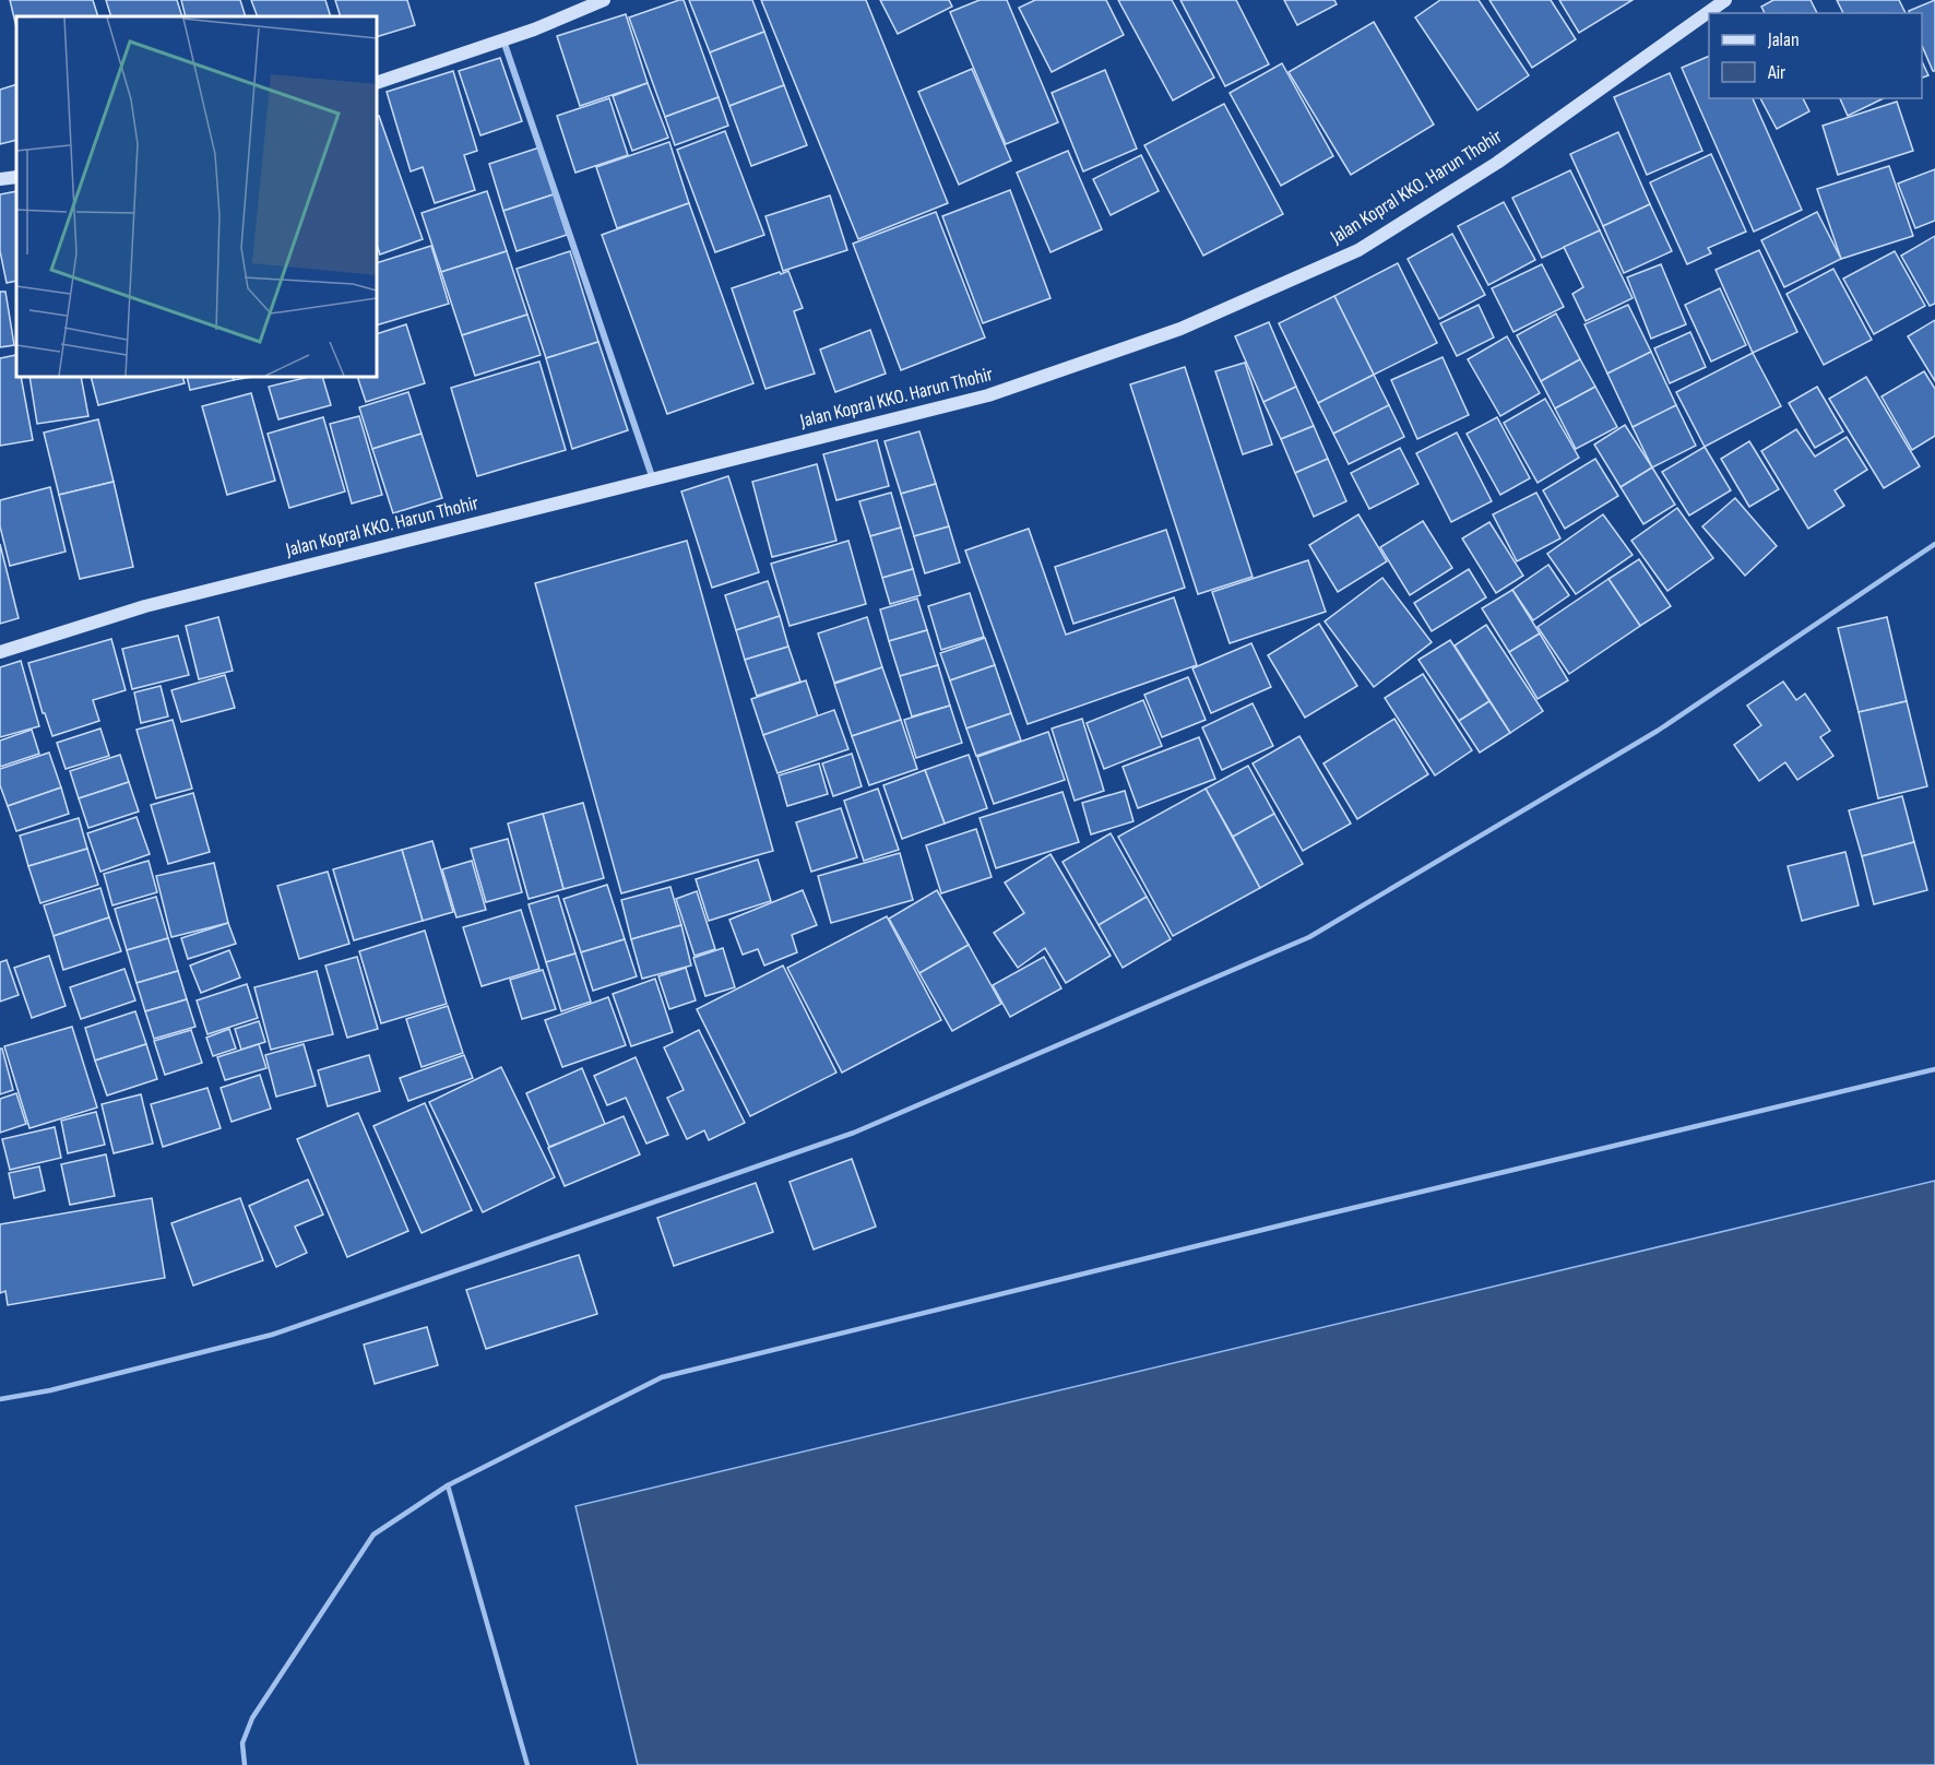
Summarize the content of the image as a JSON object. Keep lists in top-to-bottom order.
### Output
{
  "streets": {
    "main road": ["Jalan Kopral KKO. Harun Thohir"]
  },
  "legend": ["Jalan", "Air"]
}
